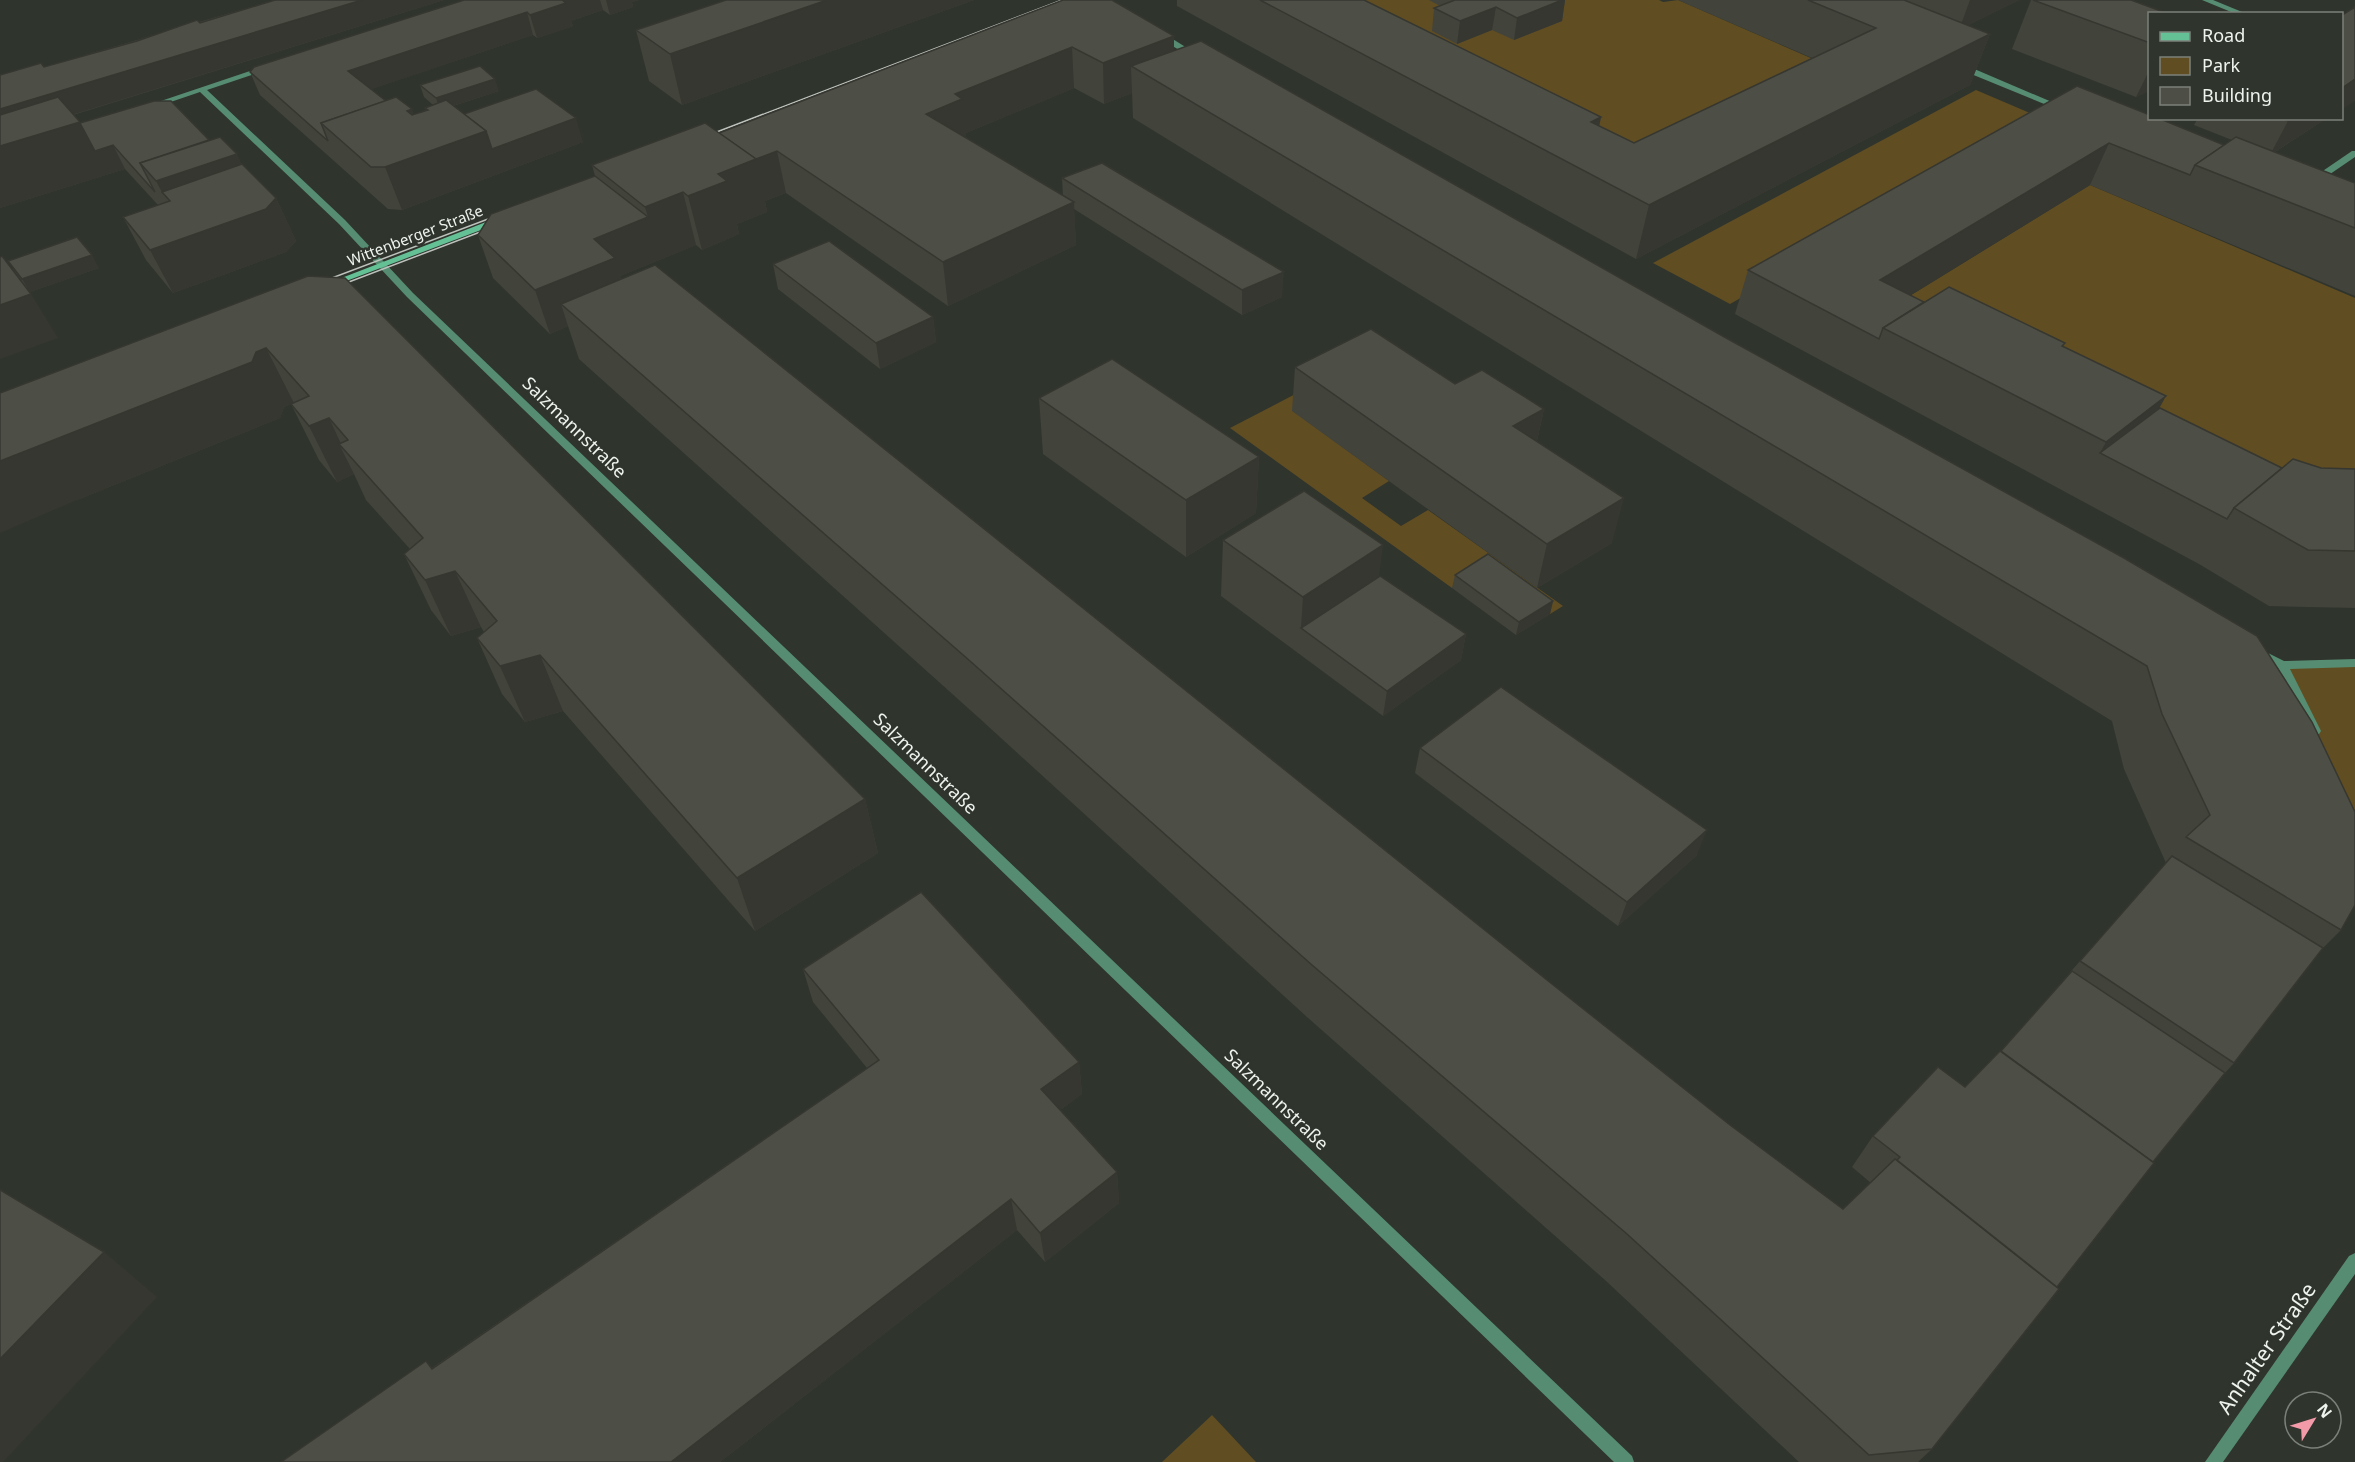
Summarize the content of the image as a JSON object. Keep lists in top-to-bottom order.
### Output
{
  "streets": {
    "main road": ["Wittenberger Straße"],
    "street": ["Salzmannstraße", "Anhalter Straße"]
  },
  "crossings": [
    ["Wittenberger Straße", "Salzmannstraße"]
  ],
  "legend": ["Road", "Park", "Building"],
  "north": "top right"
}
